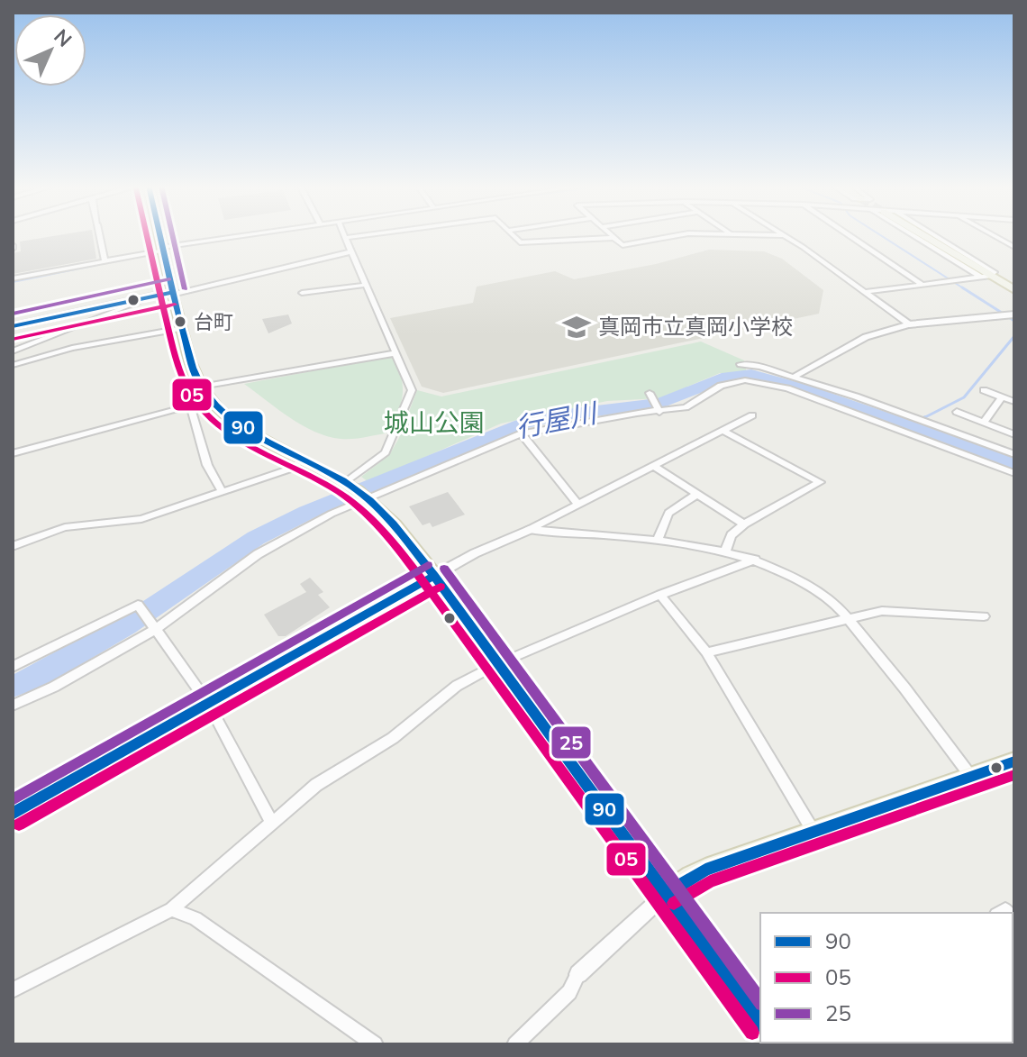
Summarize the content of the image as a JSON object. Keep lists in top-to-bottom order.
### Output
{
  "water": ["行屋川"],
  "parks": ["城山公園"],
  "places": {
    "other": ["台町"],
    "school or university": ["真岡市立真岡小学校"]
  },
  "lines": ["transit line 90", "transit line 05", "transit line 25"],
  "legend": ["90", "05", "25"],
  "north": "top right"
}
